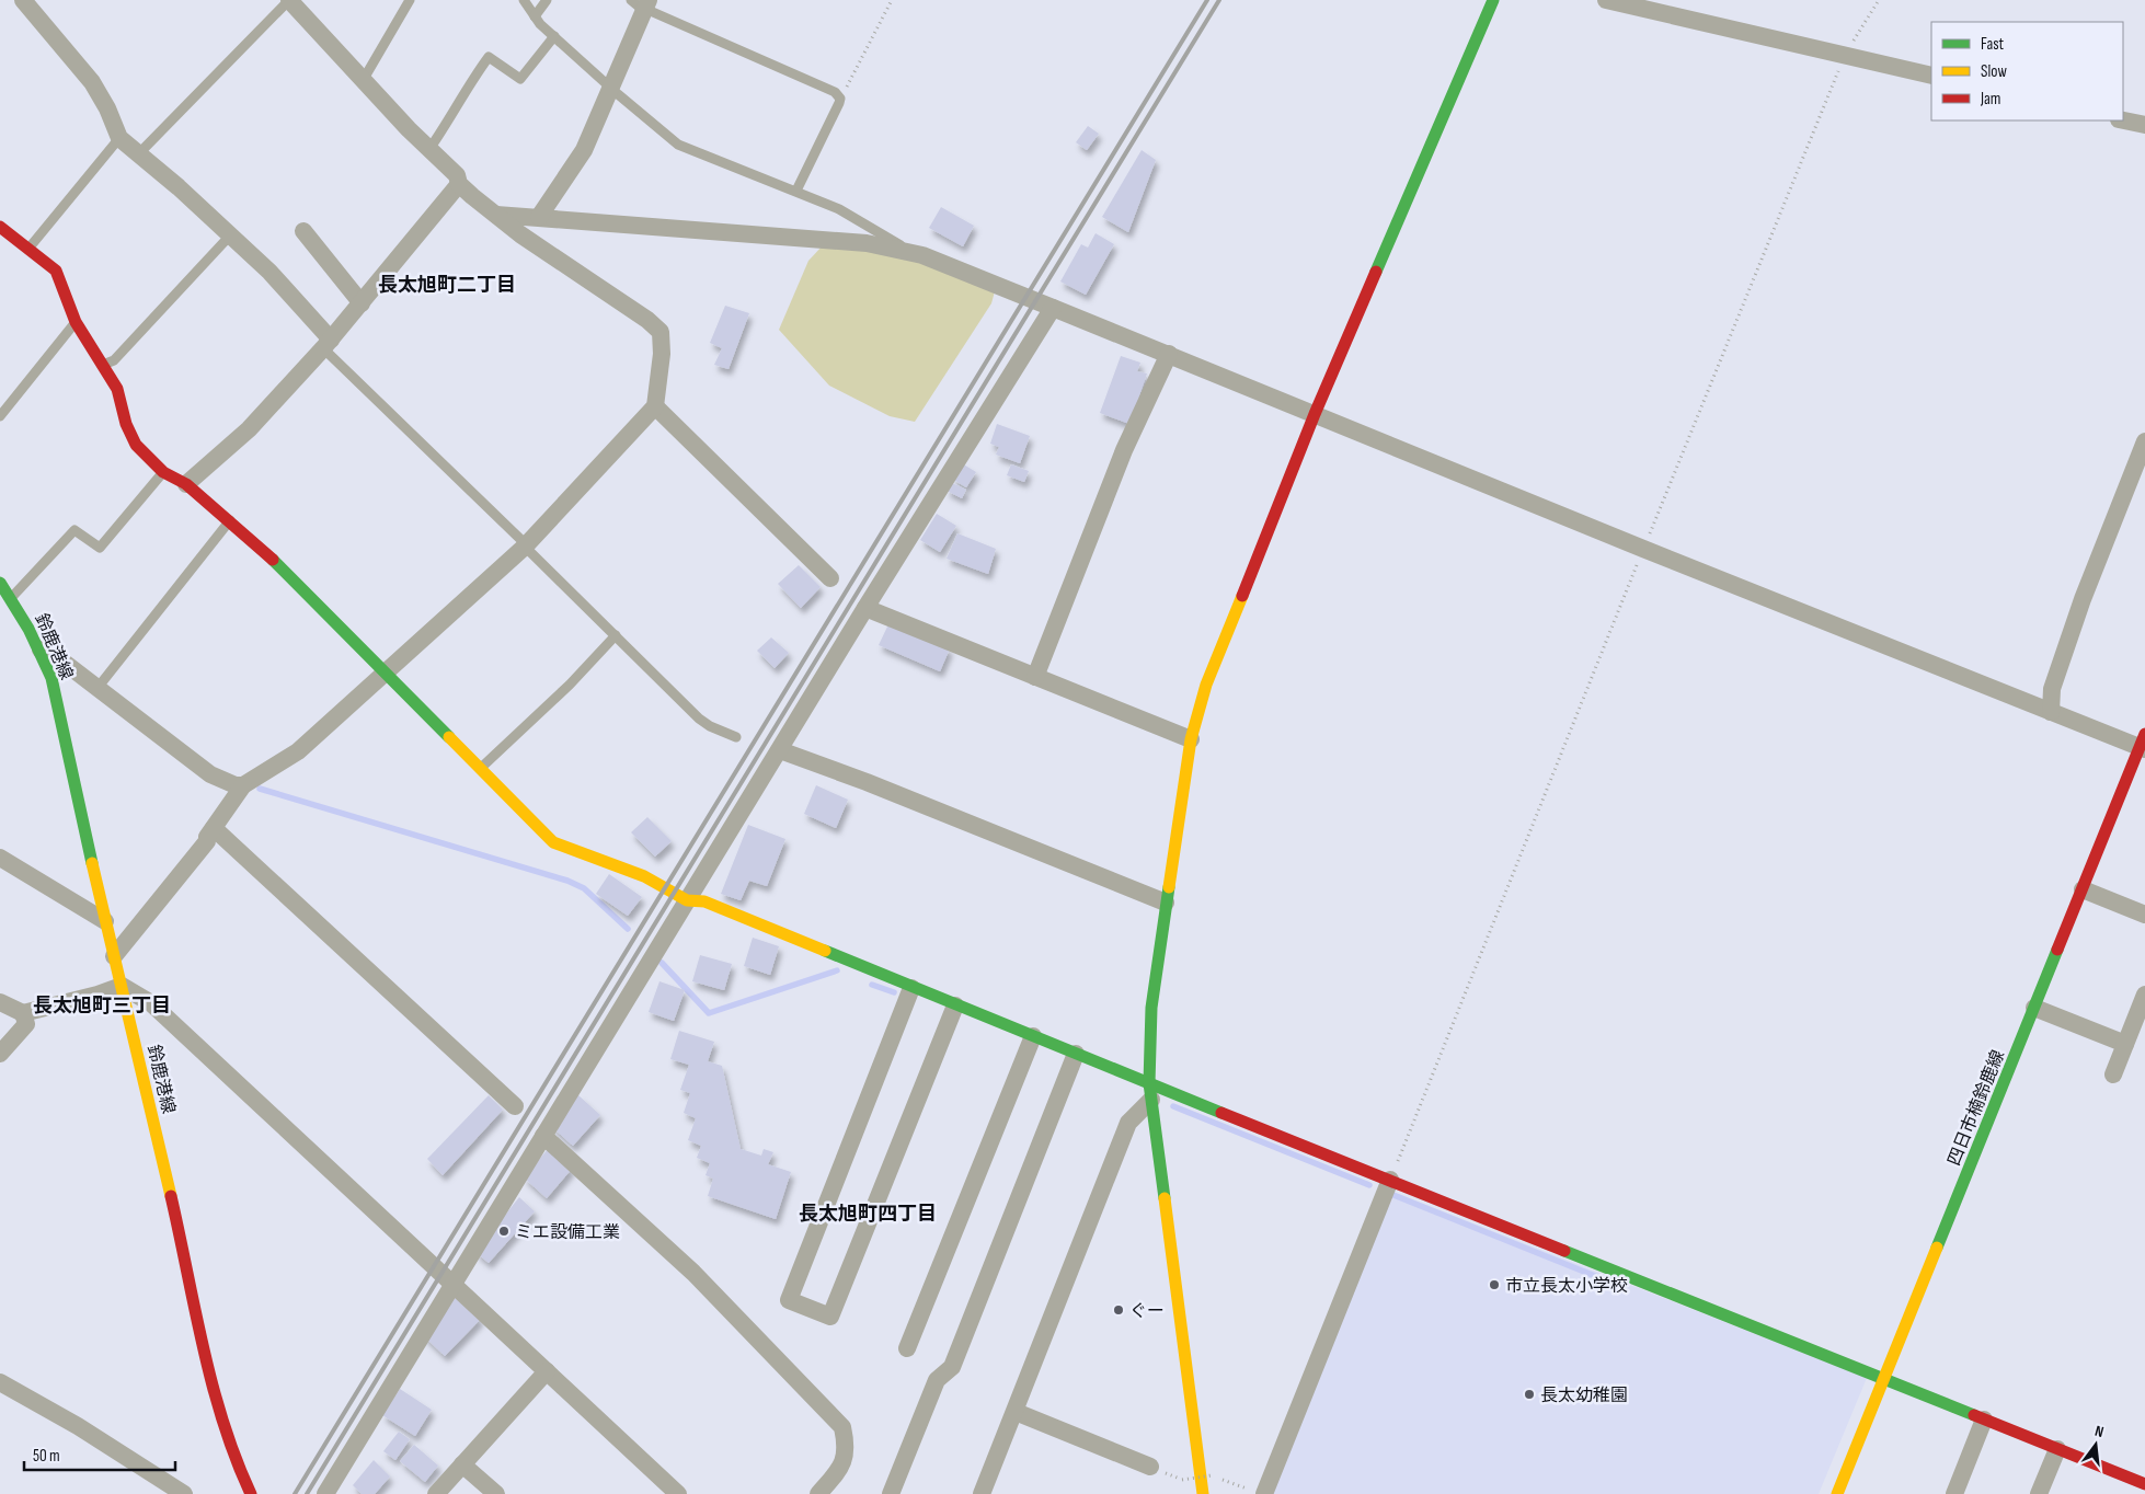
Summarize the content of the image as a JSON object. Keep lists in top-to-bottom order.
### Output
{
  "streets": {
    "street": ["鈴鹿港線", "四日市楠鈴鹿線"]
  },
  "districts": ["長太旭町二丁目", "長太旭町三丁目", "長太旭町四丁目"],
  "places": [
    "ミエ設備工業",
    "市立長太小学校",
    "ぐー",
    "長太幼稚園"
  ],
  "legend": ["Fast", "Slow", "Jam"],
  "scale_bar": "50 m",
  "north": "top"
}
